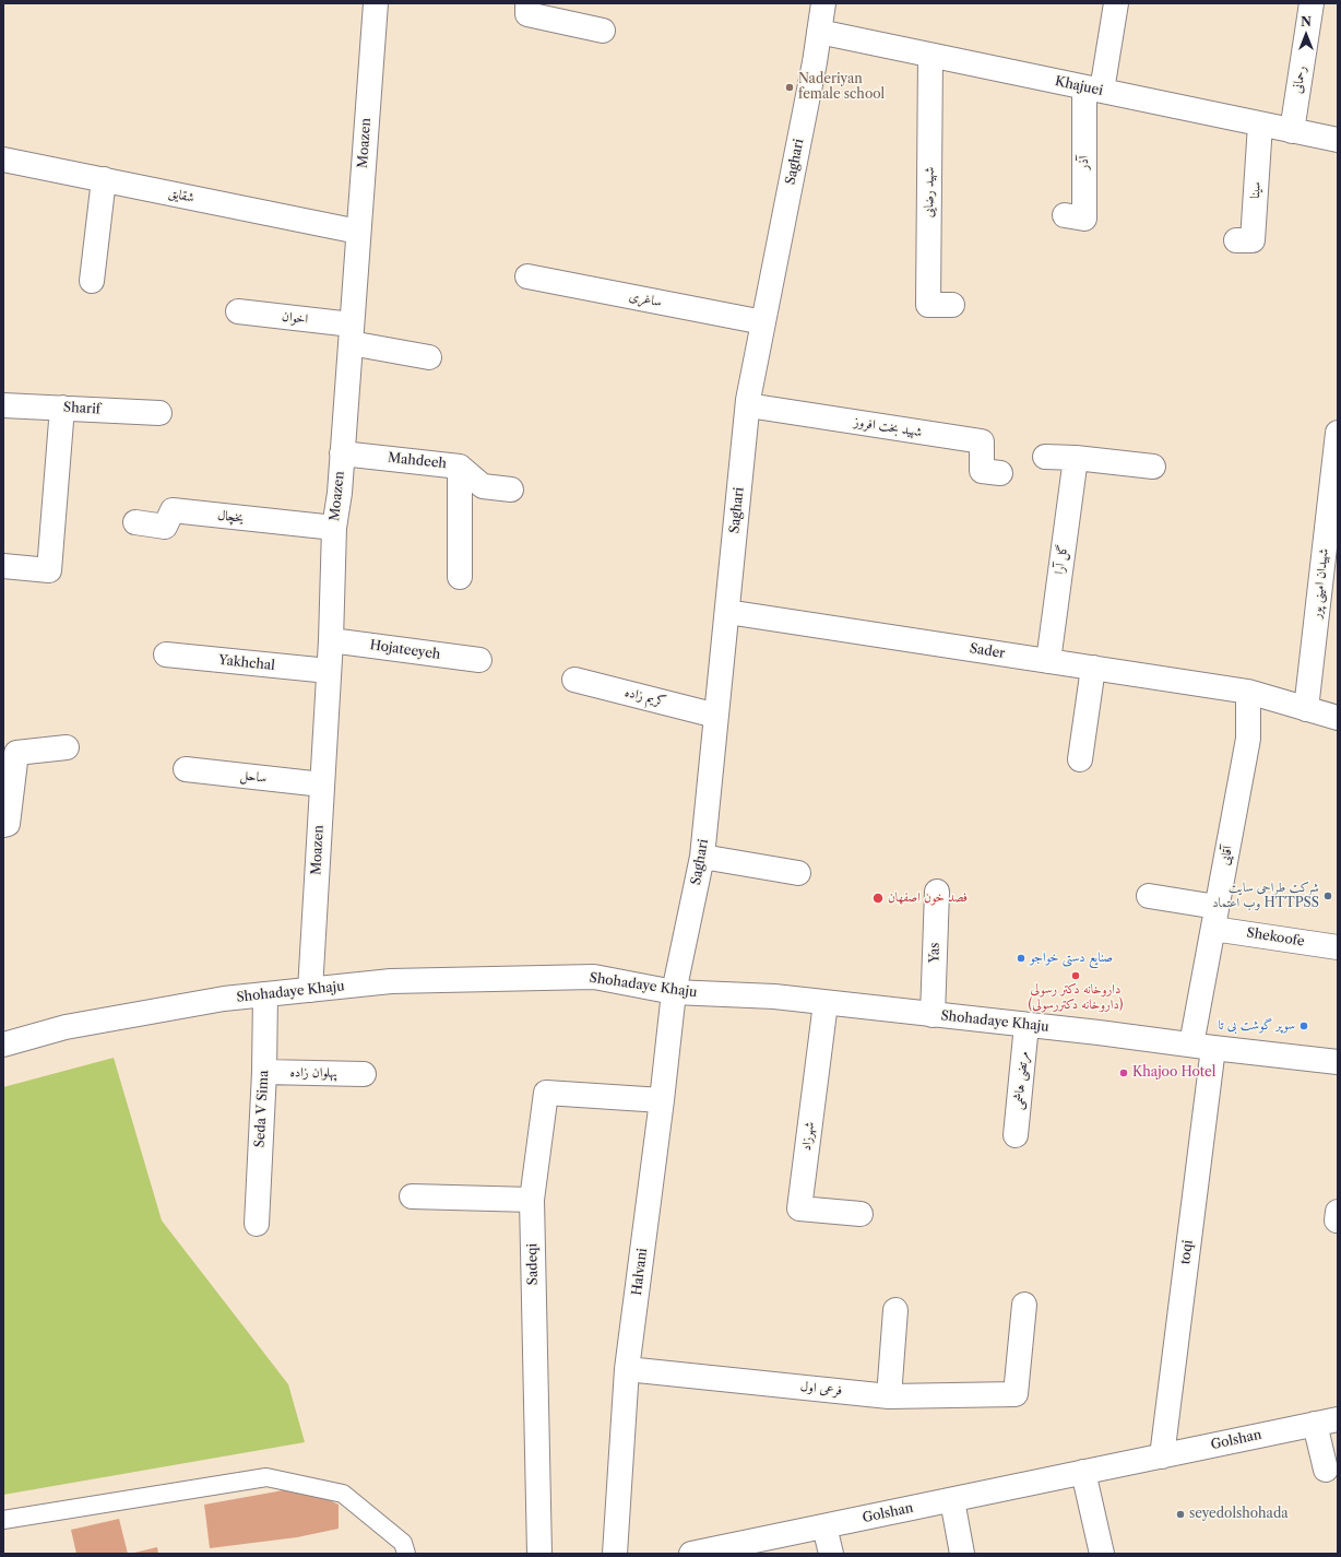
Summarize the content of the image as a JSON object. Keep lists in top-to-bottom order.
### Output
{
  "streets": {
    "street": [
      "رحمانی",
      "Khajuei",
      "Moazen",
      "Saghari",
      "آذر",
      "سینا",
      "شهید رضایی",
      "شقایق",
      "ساغری",
      "اخوان",
      "Sharif",
      "شهید بخت افروز",
      "Mahdeeh",
      "یخچال",
      "گل آرا",
      "شهیدان امینی پور",
      "Hojateeyeh",
      "Sader",
      "Yakhchal",
      "کریم زاده",
      "ساحل",
      "آقایی",
      "Shekoofe",
      "Yas",
      "Shohadaye Khaju",
      "پهلوان زاده",
      "مرتضی هاشمی",
      "Seda V Sima",
      "شهرزاد",
      "toqi",
      "Sadeqi",
      "Halvani",
      "فرعی اول",
      "Golshan"
    ]
  },
  "crossings": [
    ["رحمانی", "Khajuei"],
    ["Khajuei", "Saghari"],
    ["Khajuei", "آذر"],
    ["Khajuei", "سینا"],
    ["Khajuei", "شهید رضایی"],
    ["Moazen", "شقایق"],
    ["Moazen", "اخوان"],
    ["Moazen", "Mahdeeh"],
    ["Moazen", "یخچال"],
    ["Moazen", "Hojateeyeh"],
    ["Moazen", "Yakhchal"],
    ["Moazen", "ساحل"],
    ["Moazen", "Shohadaye Khaju"],
    ["Saghari", "ساغری"],
    ["Saghari", "شهید بخت افروز"],
    ["Saghari", "Sader"],
    ["Saghari", "کریم زاده"],
    ["Saghari", "Shohadaye Khaju"],
    ["Saghari", "Halvani"],
    ["گل آرا", "Sader"],
    ["شهیدان امینی پور", "Sader"],
    ["Sader", "آقایی"],
    ["آقایی", "Shekoofe"],
    ["آقایی", "Shohadaye Khaju"],
    ["آقایی", "toqi"],
    ["Yas", "Shohadaye Khaju"],
    ["Shohadaye Khaju", "مرتضی هاشمی"],
    ["Shohadaye Khaju", "Seda V Sima"],
    ["Shohadaye Khaju", "شهرزاد"],
    ["Shohadaye Khaju", "toqi"],
    ["Shohadaye Khaju", "Halvani"],
    ["پهلوان زاده", "Seda V Sima"],
    ["toqi", "Golshan"],
    ["Sadeqi", "Halvani"],
    ["Halvani", "فرعی اول"]
  ],
  "places": [
    "Naderiyan female school",
    "شرکت طراحی سایت وب اعتماد HTTPSS",
    "فصد خون اصفهان",
    "صنایع دستی خواجو",
    "داروخانه دکتر رسولی (داروخانه دکتررسولی)",
    "سوپر گوشت بی تا",
    "Khajoo Hotel",
    "seyedolshohada"
  ],
  "north": "top"
}
